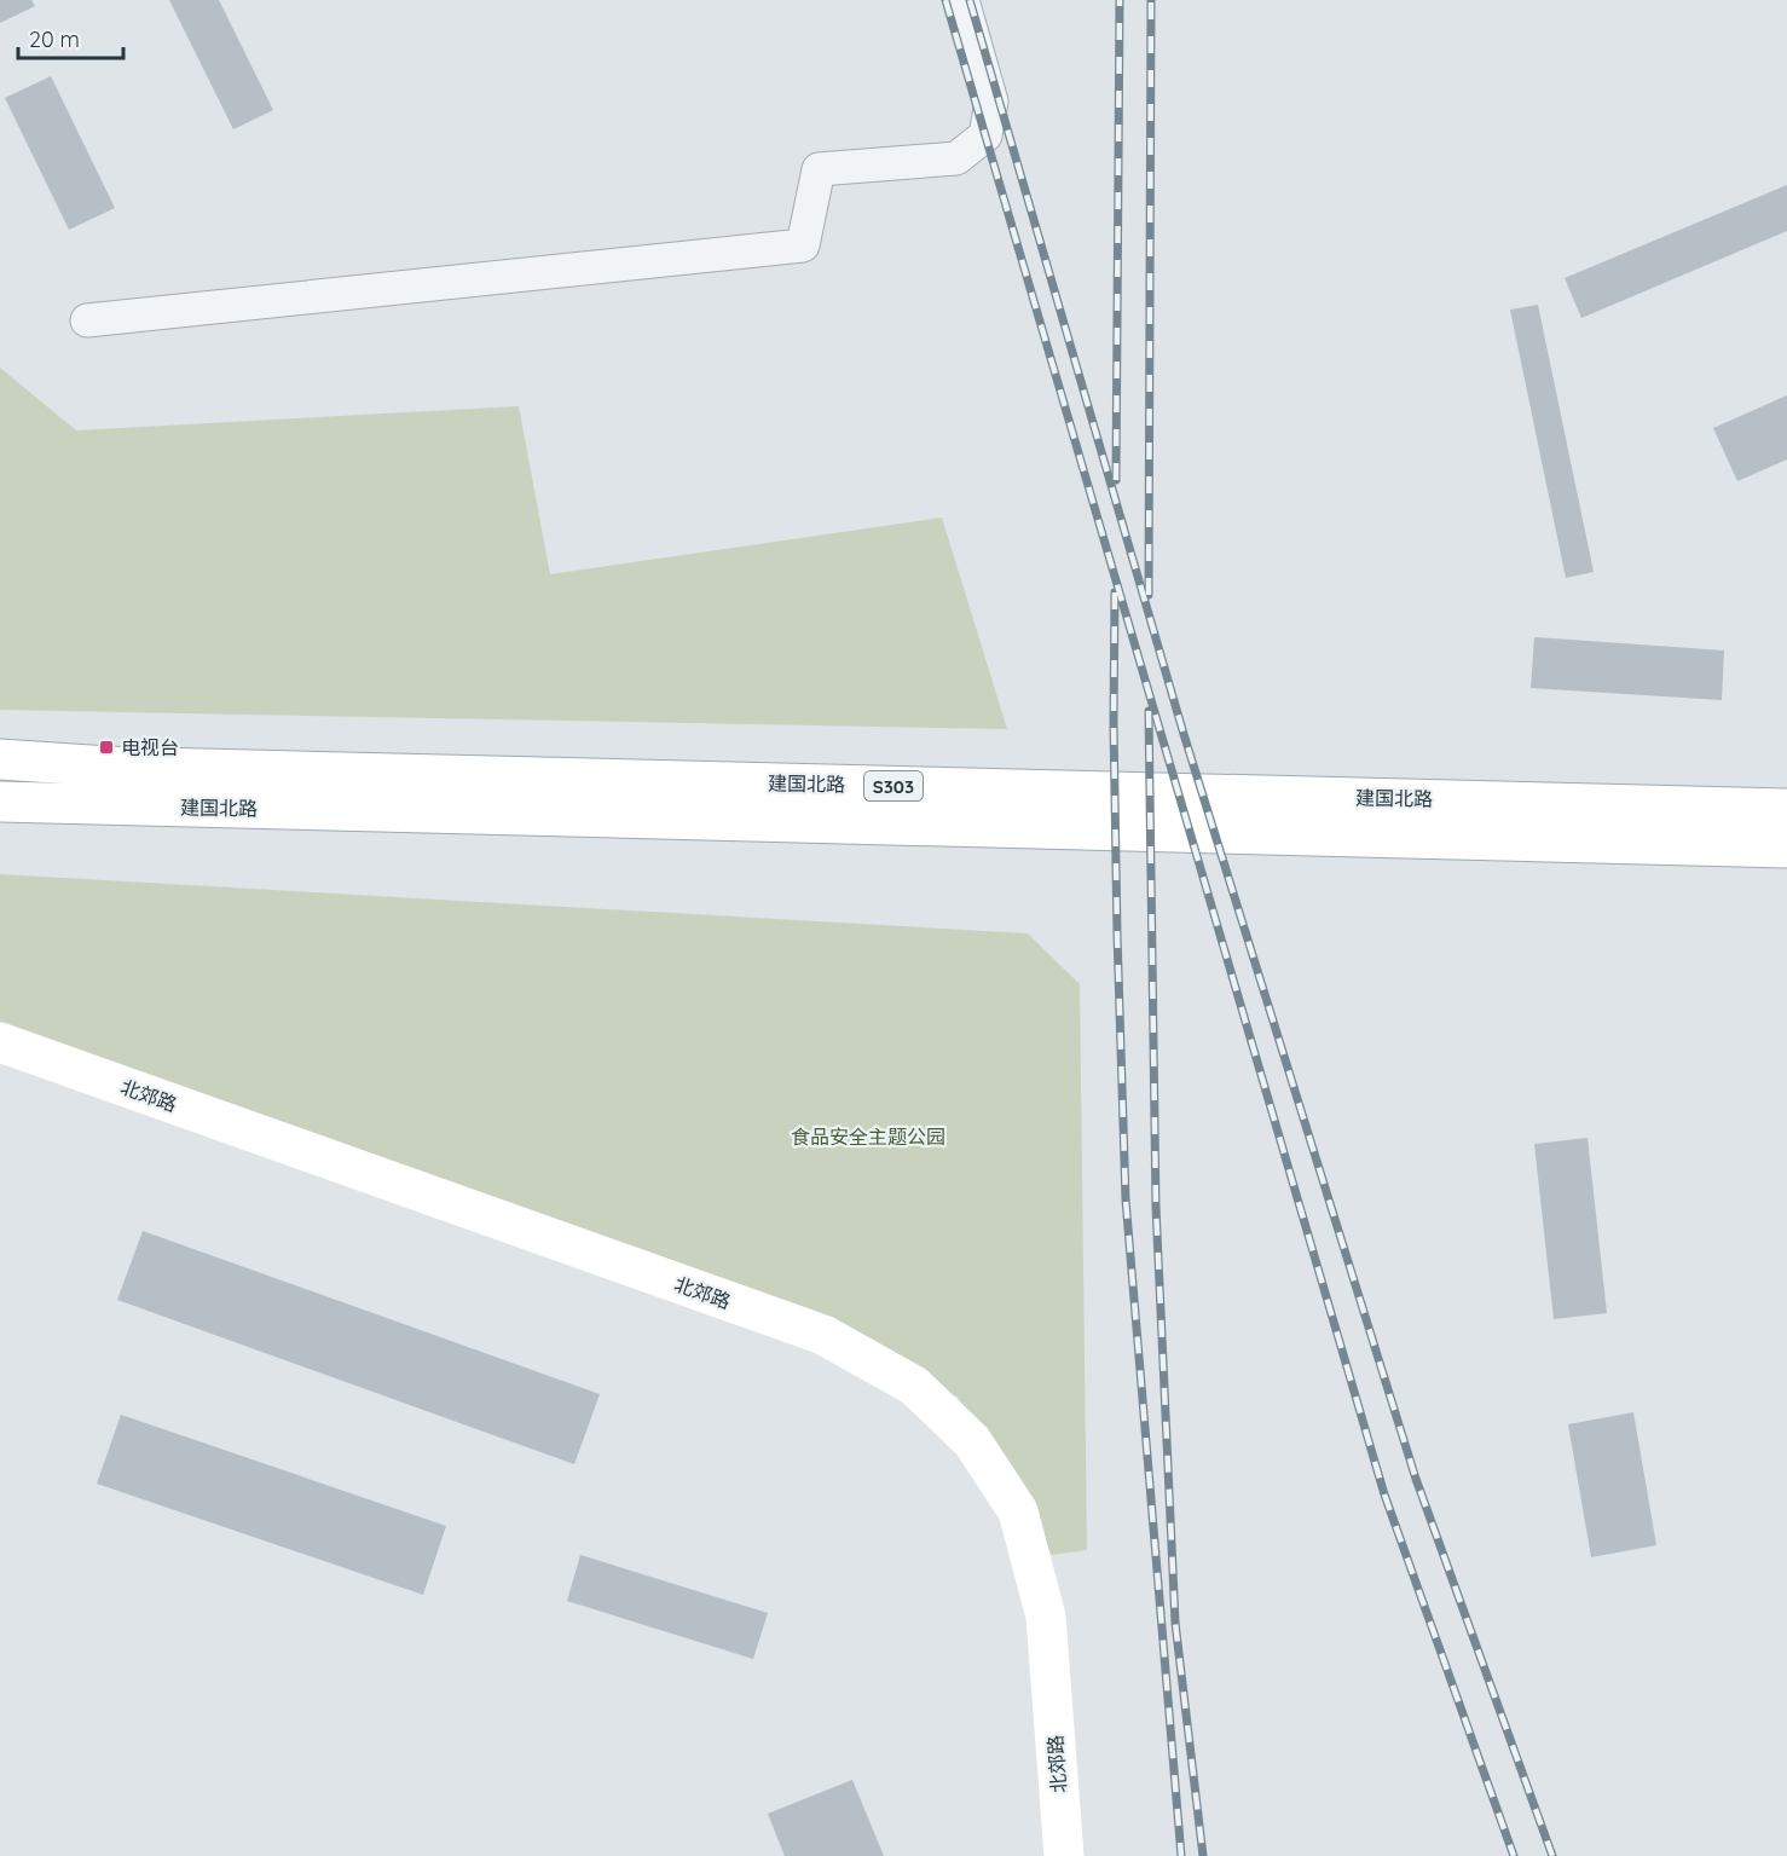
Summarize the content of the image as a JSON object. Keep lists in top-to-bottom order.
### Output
{
  "streets": {
    "main road": ["建国北路", "S303", "北郊路"]
  },
  "parks": ["食品安全主题公园"],
  "places": {
    "transit": ["电视台"]
  },
  "scale_bar": "20 m"
}
